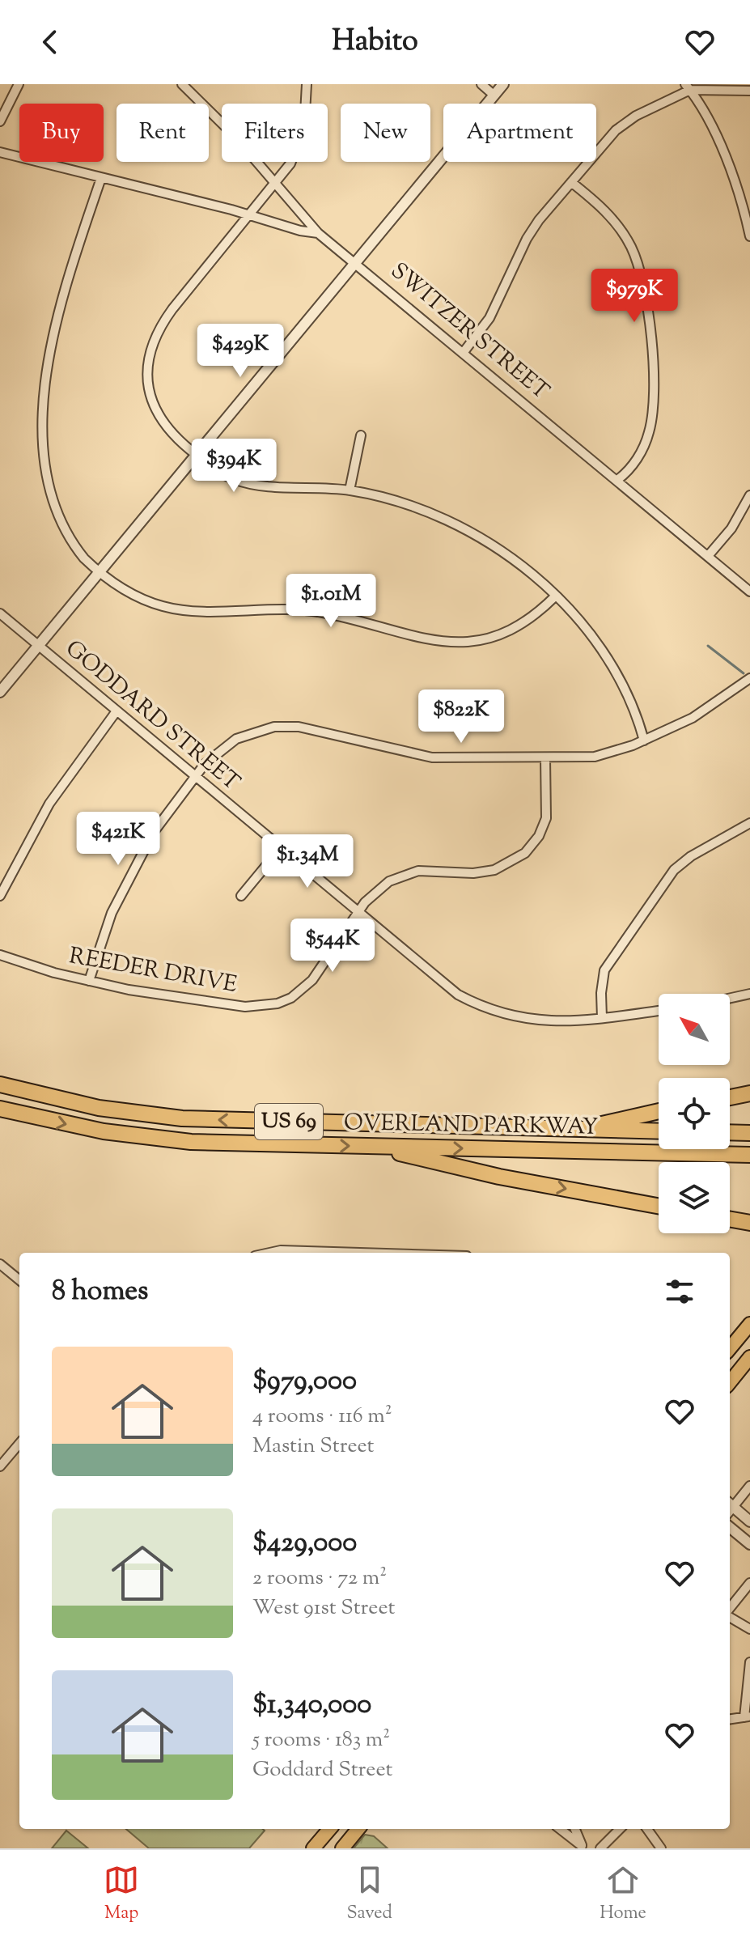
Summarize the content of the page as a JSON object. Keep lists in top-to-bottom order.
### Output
{
  "streets": {
    "highway": ["US 69", "OVERLAND PARKWAY"],
    "street": ["SWITZER STREET", "GODDARD STREET", "REEDER DRIVE"]
  },
  "crossings": [
    ["GODDARD STREET", "REEDER DRIVE"]
  ],
  "north": "top left",
  "page": {
    "header": "Habito",
    "chip": [
      "Buy",
      "Rent",
      "Filters",
      "New",
      "Apartment"
    ],
    "price": [
      "$979K",
      "$429K",
      "$394K",
      "$1.01M",
      "$822K",
      "$421K",
      "$1.34M",
      "$544K"
    ],
    "heading": "8 homes",
    "list": [
      {
        "name": "$979,000",
        "note": "4 rooms · 116 m² · Mastin Street"
      },
      {
        "name": "$429,000",
        "note": "2 rooms · 72 m² · West 91st Street"
      },
      {
        "name": "$1,340,000",
        "note": "5 rooms · 183 m² · Goddard Street"
      }
    ],
    "tabs": ["Map", "Saved", "Home"]
  }
}
